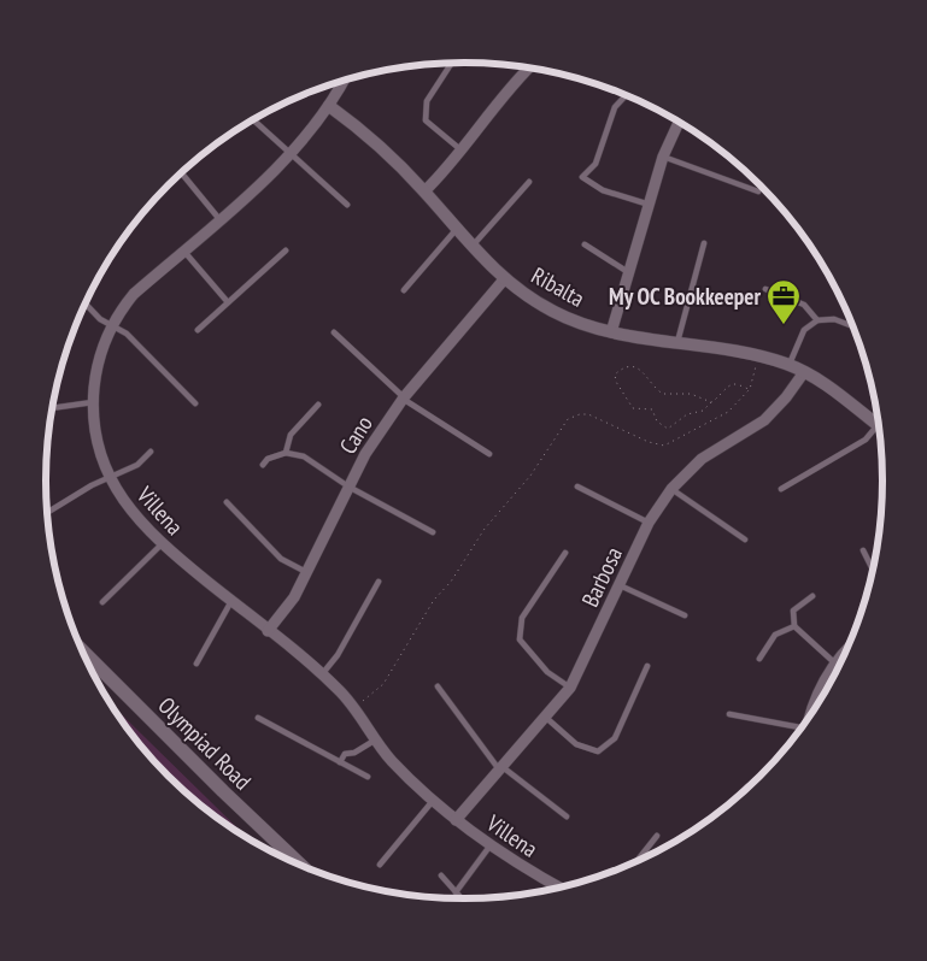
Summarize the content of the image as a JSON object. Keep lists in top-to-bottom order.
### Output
{
  "streets": {
    "main road": ["Olympiad Road"],
    "street": [
      "Ribalta",
      "Cano",
      "Villena",
      "Barbosa"
    ]
  },
  "crossings": [
    ["Ribalta", "Cano"],
    ["Ribalta", "Villena"],
    ["Ribalta", "Barbosa"],
    ["Cano", "Villena"],
    ["Villena", "Barbosa"]
  ],
  "places": {
    "office": ["My OC Bookkeeper"]
  }
}
